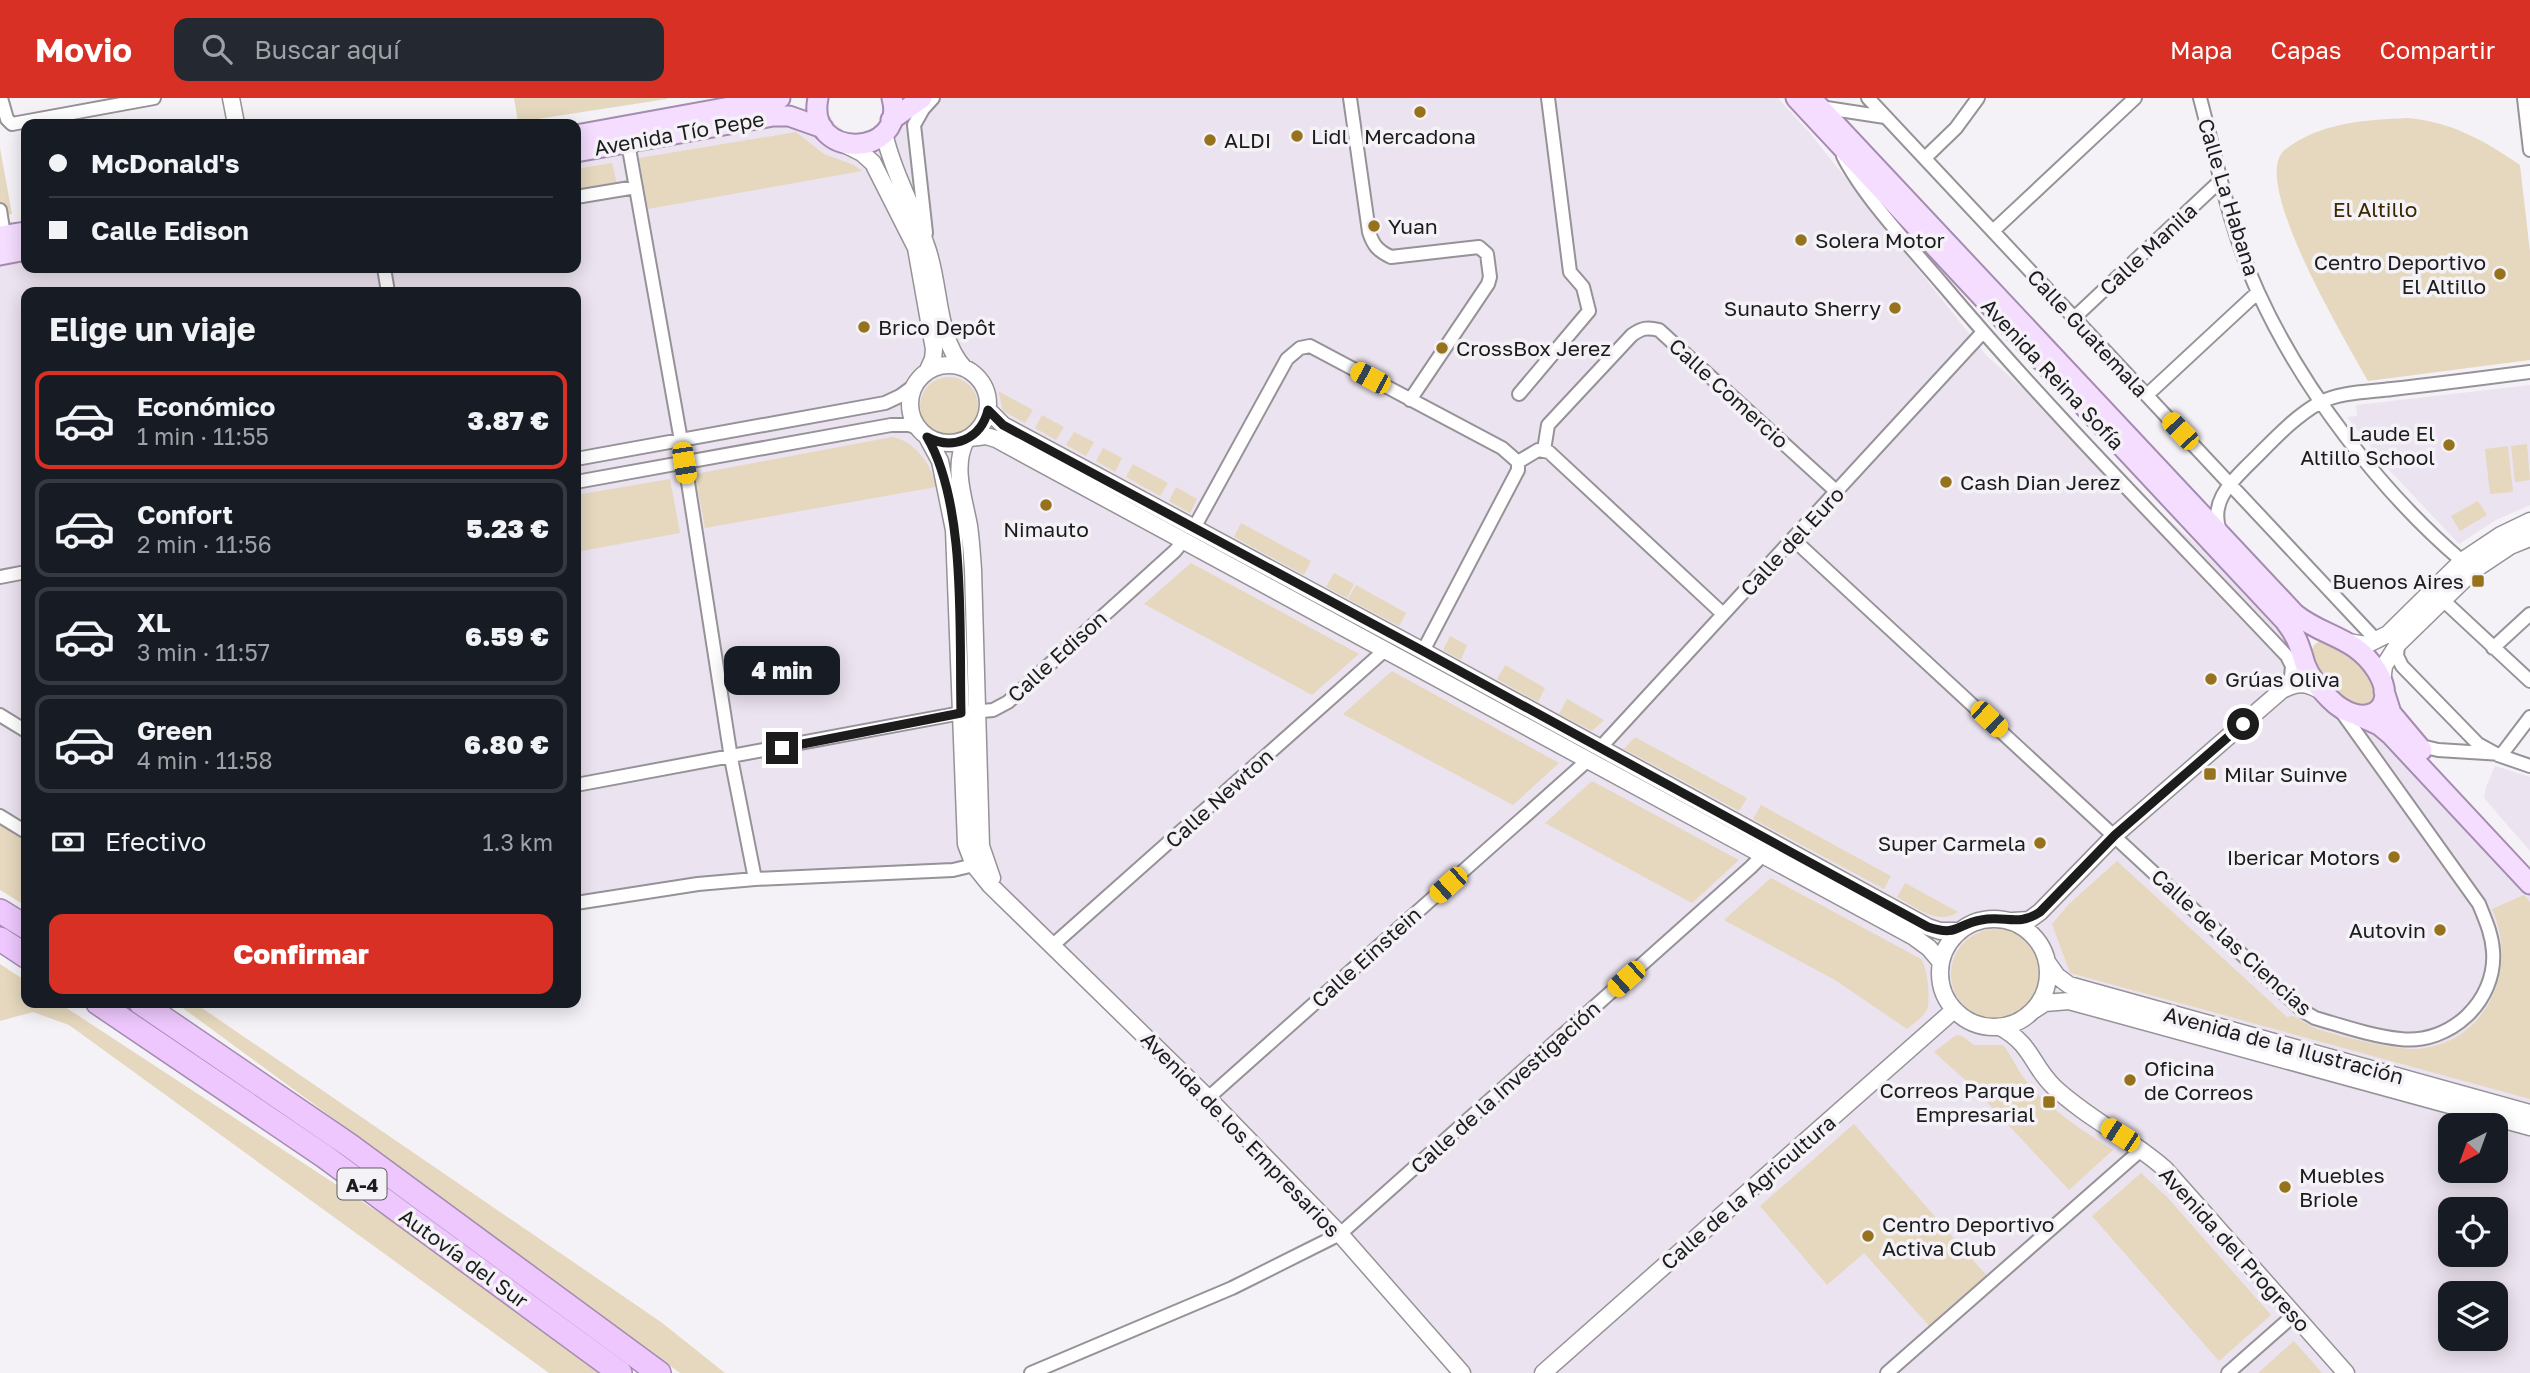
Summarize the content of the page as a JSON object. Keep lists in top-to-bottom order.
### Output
{
  "streets": {
    "highway": ["A-4", "Autovía del Sur"],
    "main road": ["Avenida Tío Pepe", "Avenida Reina Sofía"],
    "street": [
      "Calle La Habana",
      "Calle Manila",
      "Calle Guatemala",
      "Calle Comercio",
      "Calle del Euro",
      "Calle Edison",
      "Calle Newton",
      "Calle de las Ciencias",
      "Calle Einstein",
      "Avenida de la Ilustración",
      "Calle de la Investigación",
      "Avenida de los Empresarios",
      "Calle de la Agricultura",
      "Avenida del Progreso"
    ]
  },
  "crossings": [
    ["Calle La Habana", "Calle Manila"],
    ["Calle Manila", "Calle Guatemala"],
    ["Avenida Reina Sofía", "Calle de las Ciencias"],
    ["Calle Comercio", "Calle del Euro"],
    ["Calle del Euro", "Calle de las Ciencias"],
    ["Calle del Euro", "Calle Einstein"],
    ["Calle Edison", "Avenida de los Empresarios"],
    ["Calle Newton", "Avenida de los Empresarios"],
    ["Calle Einstein", "Avenida de los Empresarios"],
    ["Avenida de la Ilustración", "Calle de la Agricultura"],
    ["Avenida de la Ilustración", "Avenida del Progreso"],
    ["Calle de la Investigación", "Avenida de los Empresarios"],
    ["Calle de la Agricultura", "Avenida del Progreso"]
  ],
  "parks": ["El Altillo"],
  "places": {
    "other": [
      "Mercadona",
      "Lidl",
      "ALDI",
      "Yuan",
      "Solera Motor",
      "Centro Deportivo El Altillo",
      "Sunauto Sherry",
      "Brico Depôt",
      "CrossBox Jerez",
      "Laude El Altillo School",
      "Cash Dian Jerez",
      "Nimauto",
      "Grúas Oliva",
      "Super Carmela",
      "Ibericar Motors",
      "Autovin",
      "Oficina de Correos",
      "Muebles Briole",
      "Centro Deportivo Activa Club"
    ],
    "transit": ["Buenos Aires", "Milar Suinve", "Correos Parque Empresarial"]
  },
  "north": "bottom left",
  "page": {
    "header": "Movio",
    "search": "Buscar aquí",
    "nav": ["Mapa", "Capas", "Compartir"],
    "banner": ["McDonald's", "Calle Edison"],
    "heading": "Elige un viaje",
    "list": [
      {
        "name": "Económico",
        "note": "1 min · 11:55",
        "value": "3.87 €"
      },
      {
        "name": "Confort",
        "note": "2 min · 11:56",
        "value": "5.23 €"
      },
      {
        "name": "XL",
        "note": "3 min · 11:57",
        "value": "6.59 €"
      },
      {
        "name": "Green",
        "note": "4 min · 11:58",
        "value": "6.80 €"
      }
    ],
    "bubble": "4 min",
    "pay": ["Efectivo", "1.3 km"],
    "buttons": "Confirmar"
  }
}
